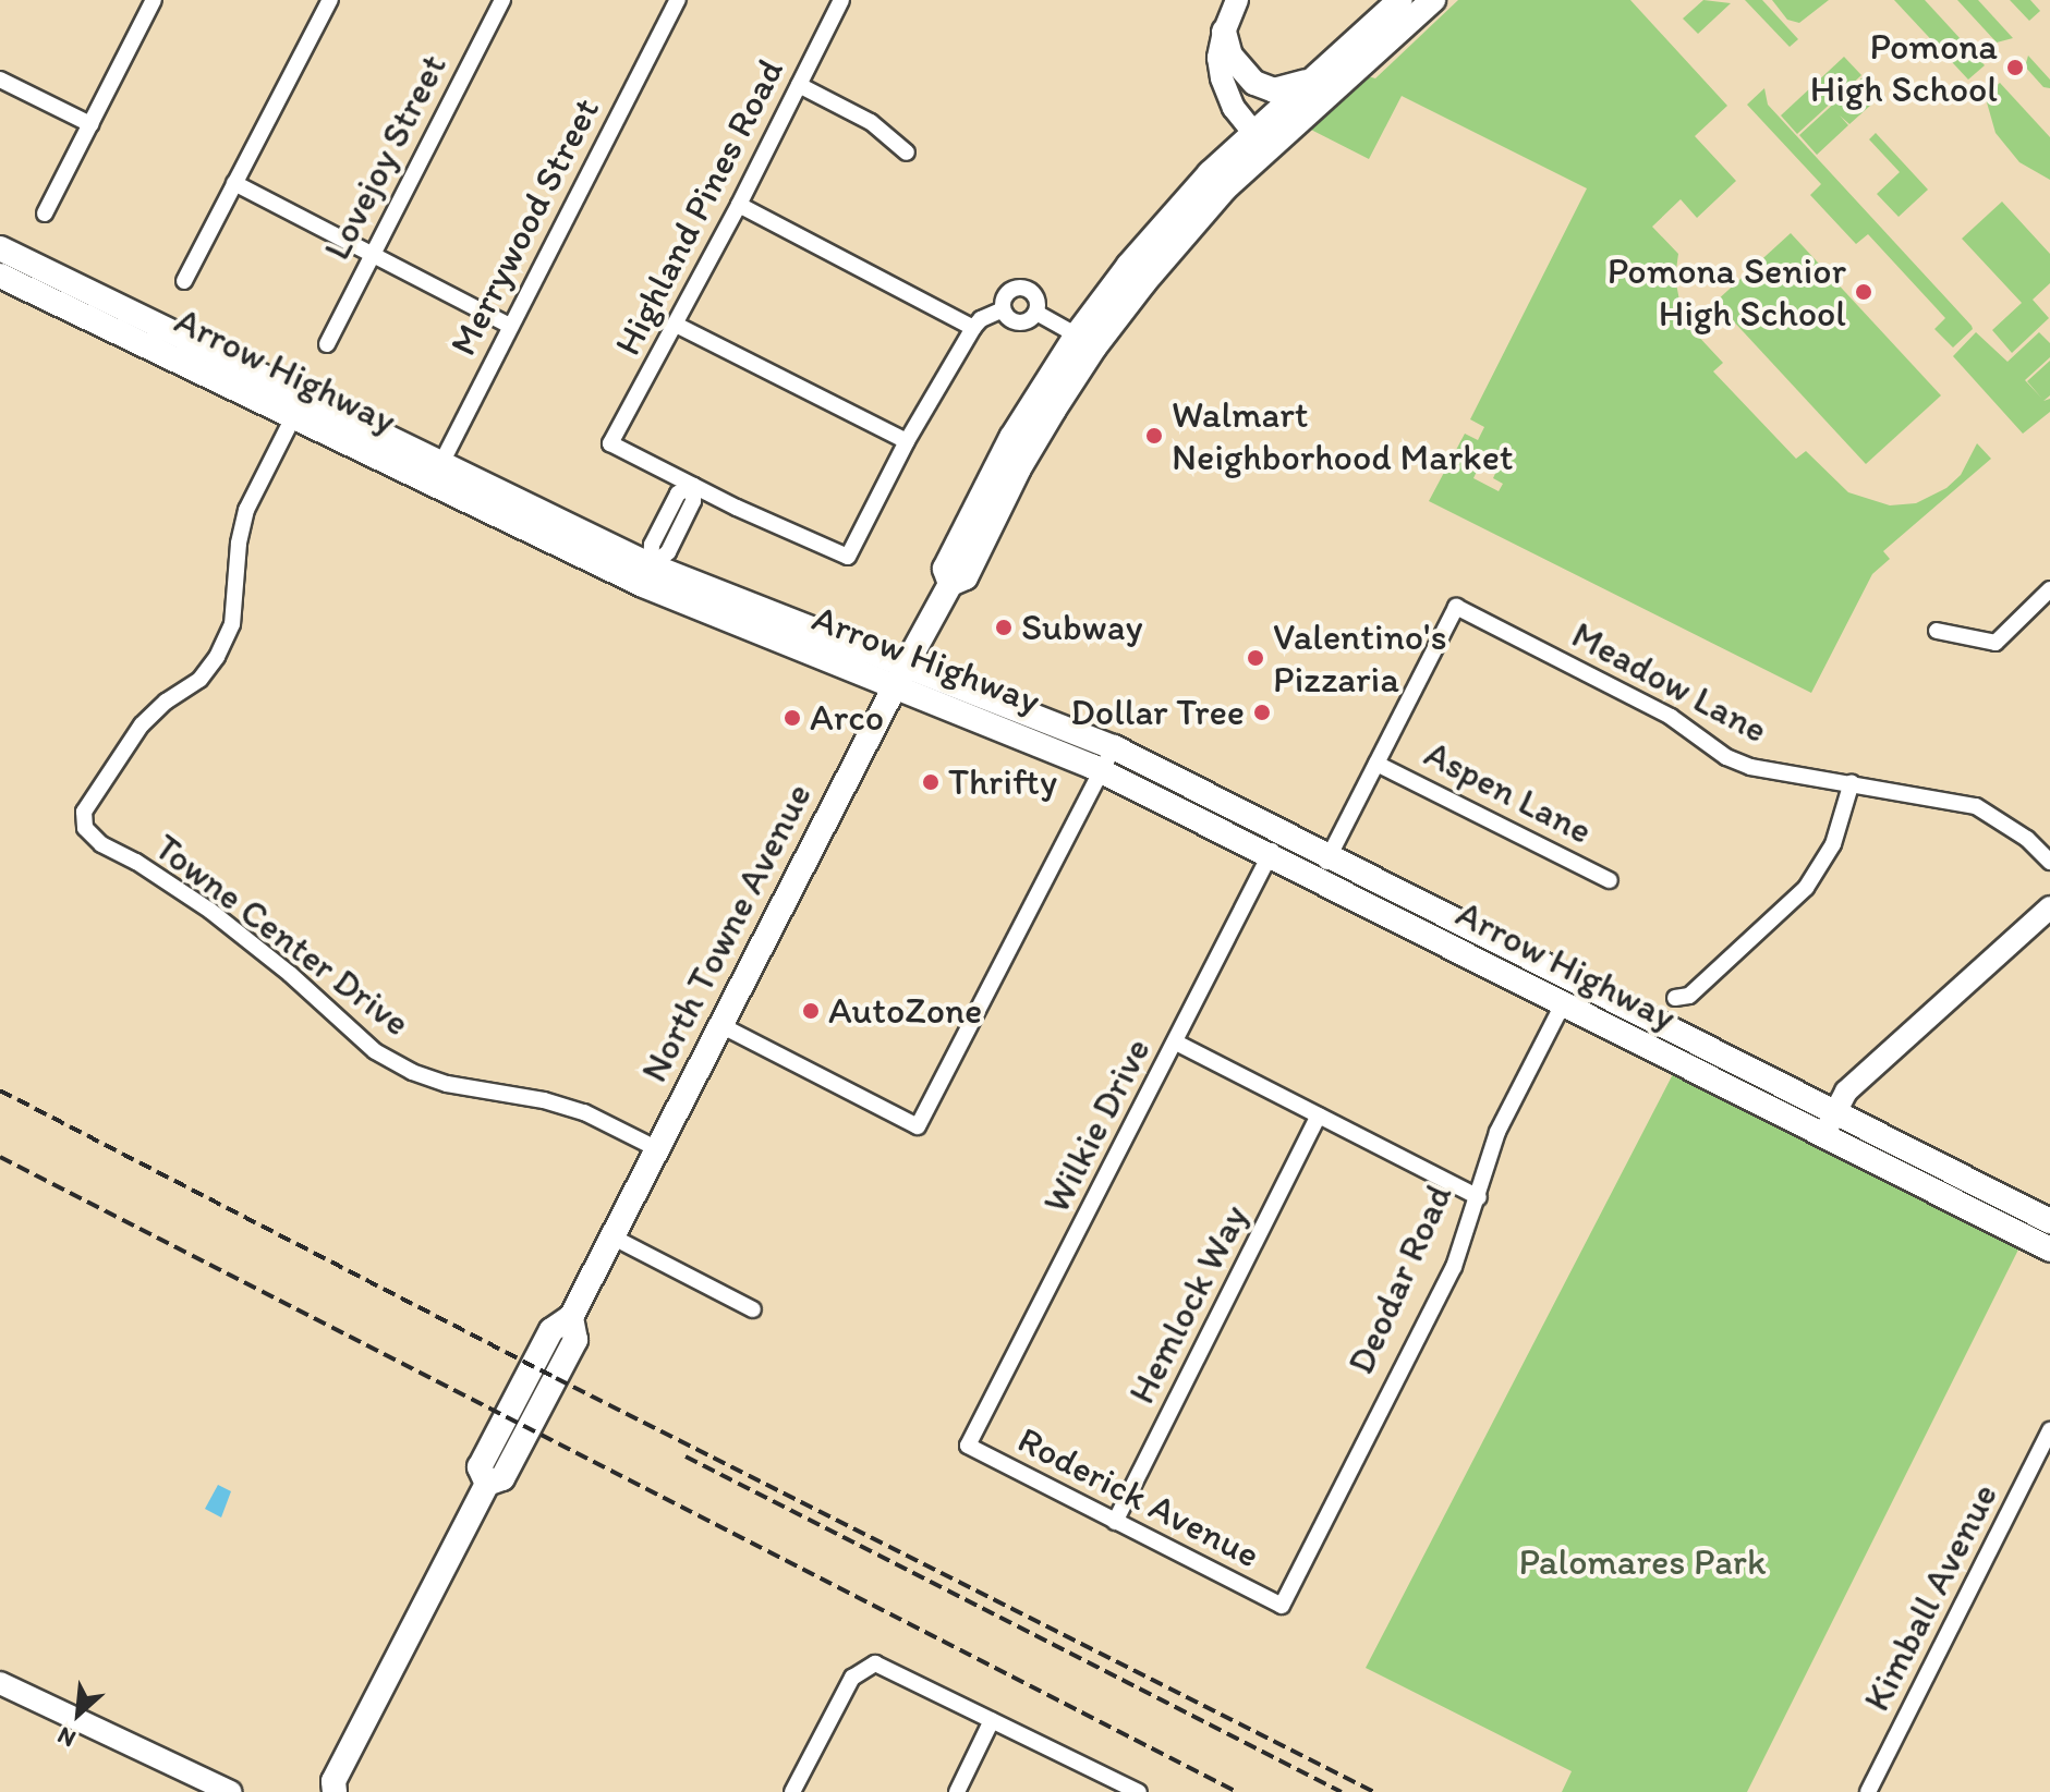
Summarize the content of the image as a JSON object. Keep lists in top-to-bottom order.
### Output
{
  "streets": {
    "main road": ["Arrow Highway", "North Towne Avenue", "Deodar Road"],
    "street": [
      "Lovejoy Street",
      "Highland Pines Road",
      "Merrywood Street",
      "Meadow Lane",
      "Aspen Lane",
      "Towne Center Drive",
      "Wilkie Drive",
      "Hemlock Way",
      "Roderick Avenue",
      "Kimball Avenue"
    ]
  },
  "crossings": [
    ["Merrywood Street", "Arrow Highway"],
    ["Arrow Highway", "North Towne Avenue"],
    ["Arrow Highway", "Towne Center Drive"],
    ["Arrow Highway", "Wilkie Drive"],
    ["Arrow Highway", "Deodar Road"],
    ["Meadow Lane", "Aspen Lane"],
    ["North Towne Avenue", "Towne Center Drive"],
    ["Wilkie Drive", "Roderick Avenue"],
    ["Deodar Road", "Roderick Avenue"],
    ["Hemlock Way", "Roderick Avenue"]
  ],
  "parks": ["Palomares Park"],
  "places": [
    "Pomona High School",
    "Pomona Senior High School",
    "Walmart Neighborhood Market",
    "Subway",
    "Valentino's Pizzaria",
    "Dollar Tree",
    "Arco",
    "Thrifty",
    "AutoZone"
  ],
  "north": "bottom left"
}
